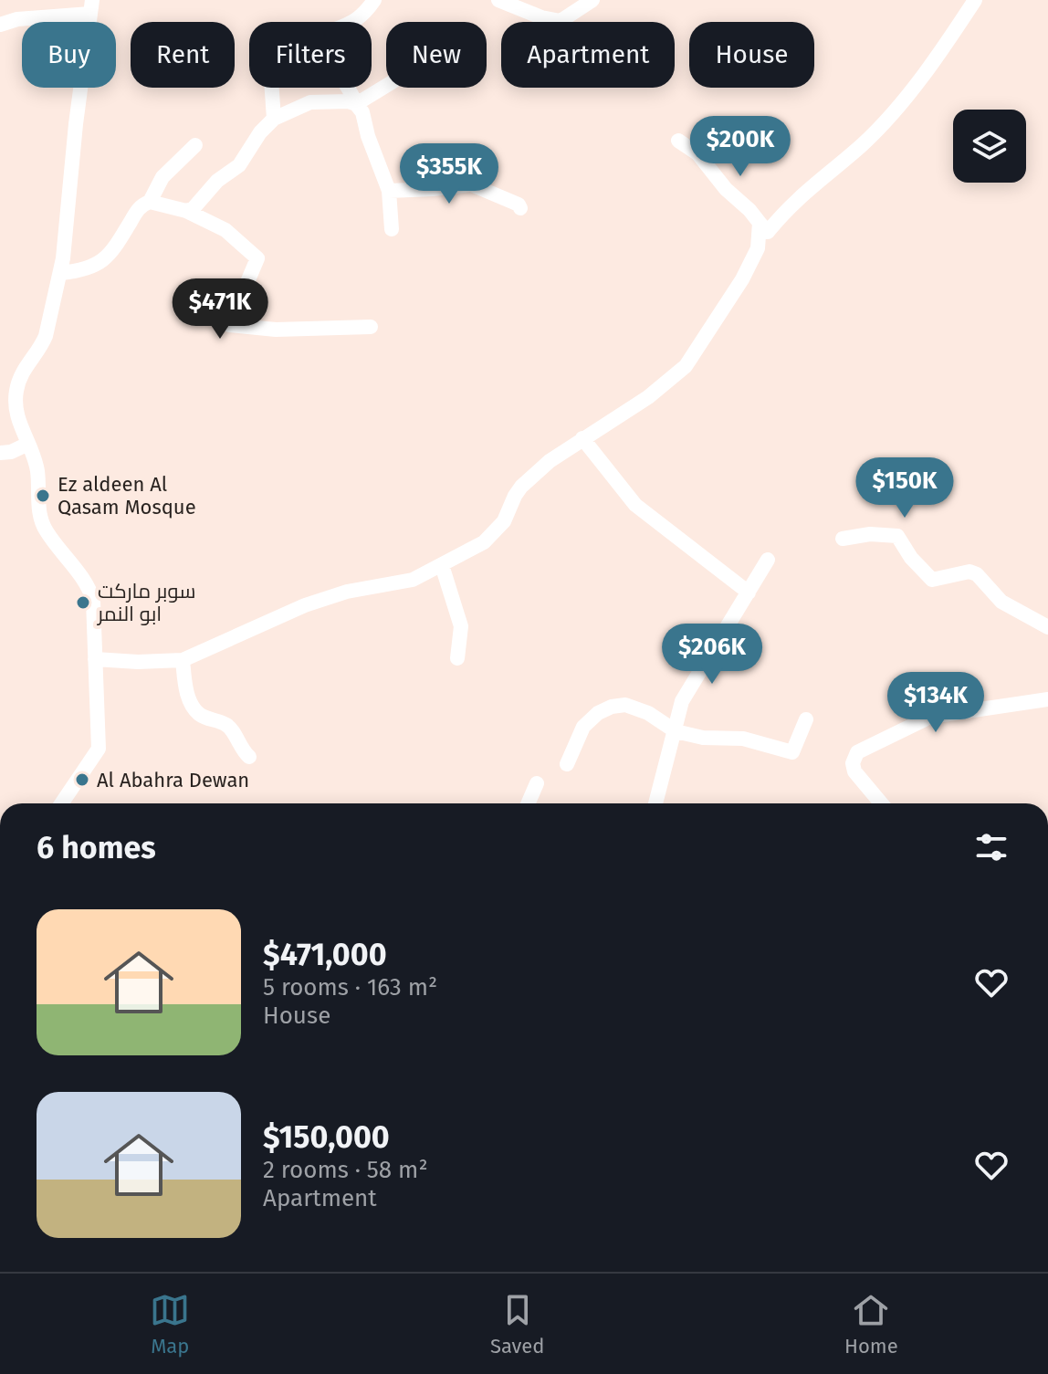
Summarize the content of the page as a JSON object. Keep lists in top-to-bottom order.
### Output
{
  "places": ["Ez aldeen Al Qasam Mosque", "سوبر ماركت ابو النمر", "Al Abahra Dewan"],
  "page": {
    "chip": [
      "Buy",
      "Rent",
      "Filters",
      "New",
      "Apartment",
      "House"
    ],
    "price": [
      "$200K",
      "$355K",
      "$471K",
      "$150K",
      "$206K",
      "$134K"
    ],
    "heading": "6 homes",
    "list": [
      {
        "name": "$471,000",
        "note": "5 rooms · 163 m² · House"
      },
      {
        "name": "$150,000",
        "note": "2 rooms · 58 m² · Apartment"
      }
    ],
    "tabs": ["Map", "Saved", "Home"]
  }
}
